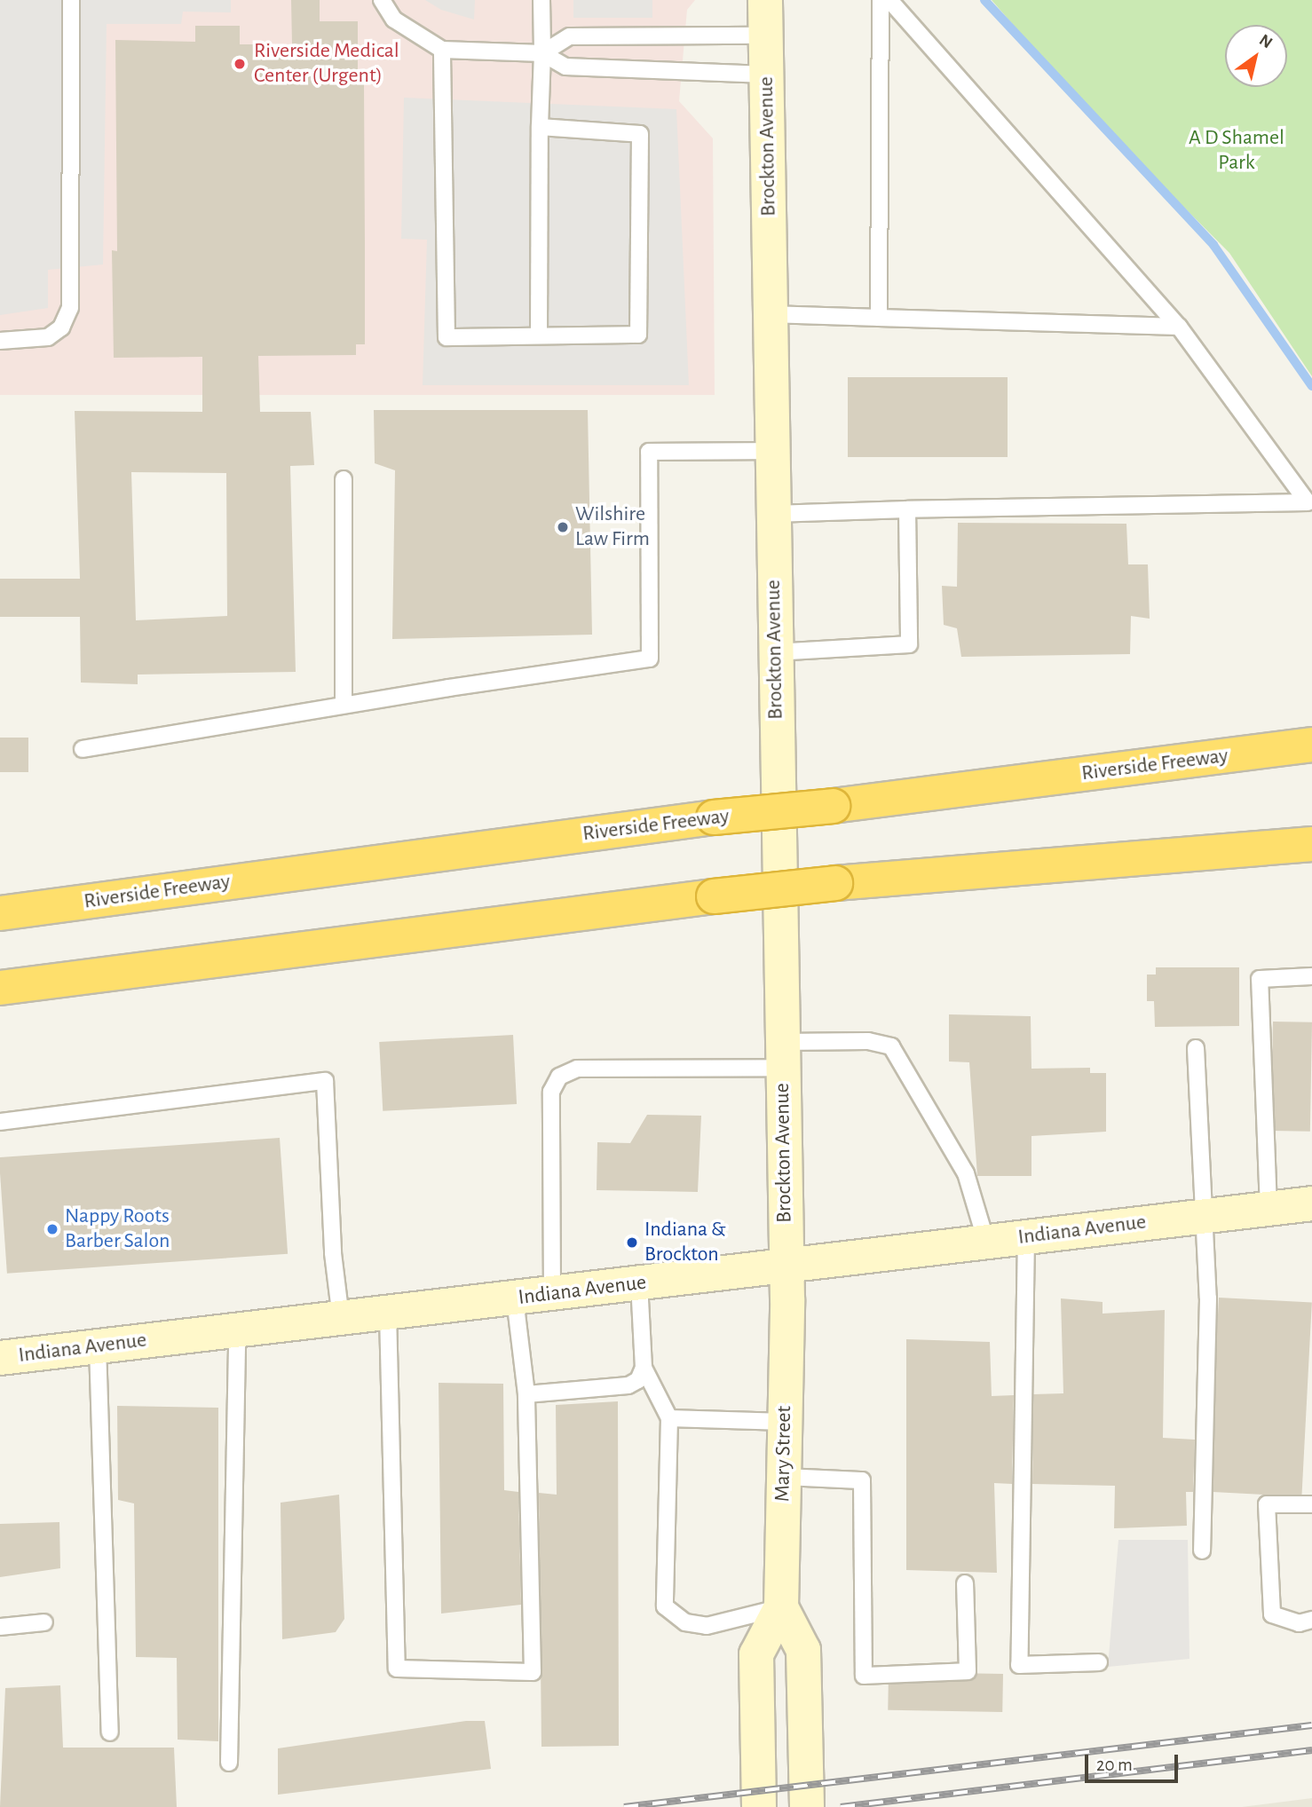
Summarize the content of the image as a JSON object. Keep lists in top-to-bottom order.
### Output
{
  "streets": {
    "highway": ["Riverside Freeway"],
    "main road": ["Brockton Avenue", "Indiana Avenue", "Mary Street"]
  },
  "crossings": [
    ["Brockton Avenue", "Indiana Avenue"],
    ["Brockton Avenue", "Mary Street"],
    ["Indiana Avenue", "Mary Street"]
  ],
  "parks": ["A D Shamel Park"],
  "places": [
    "Riverside Medical Center (Urgent)",
    "Wilshire Law Firm",
    "Nappy Roots Barber Salon",
    "Indiana & Brockton"
  ],
  "scale_bar": "20 m",
  "north": "top right"
}
